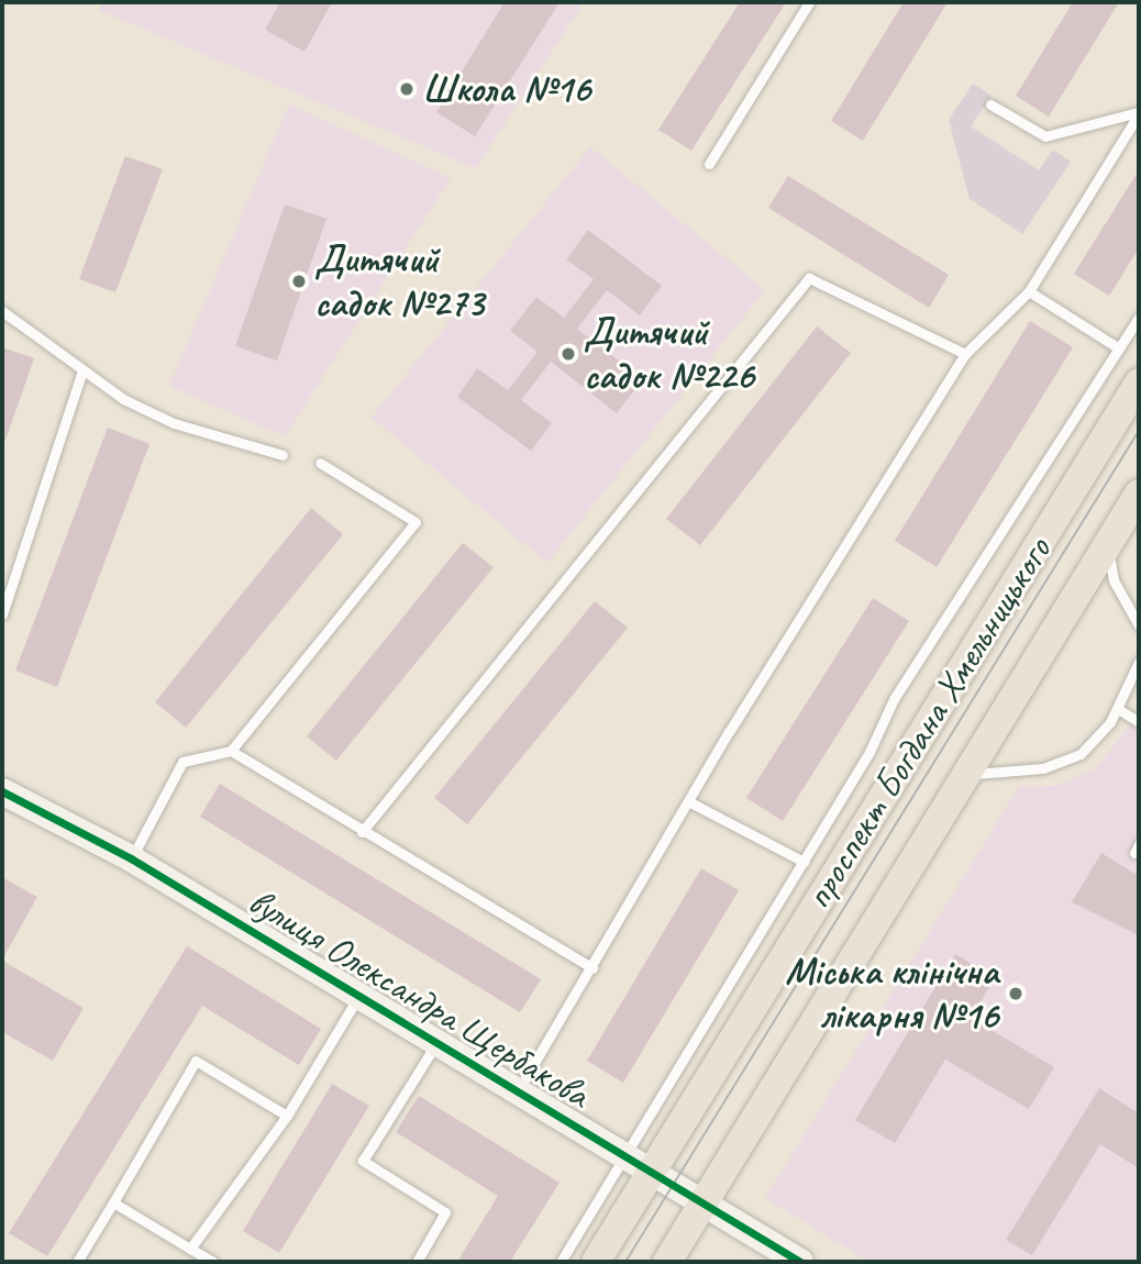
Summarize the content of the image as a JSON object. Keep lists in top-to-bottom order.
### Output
{
  "streets": {
    "main road": ["проспект Богдана Хмельницького"],
    "street": ["вулиця Олександра Щербакова"]
  },
  "crossings": [
    ["проспект Богдана Хмельницького", "вулиця Олександра Щербакова"]
  ],
  "places": [
    "Школа №16",
    "Дитячий садок №273",
    "Дитячий садок №226",
    "Міська клінічна лікарня №16"
  ]
}
